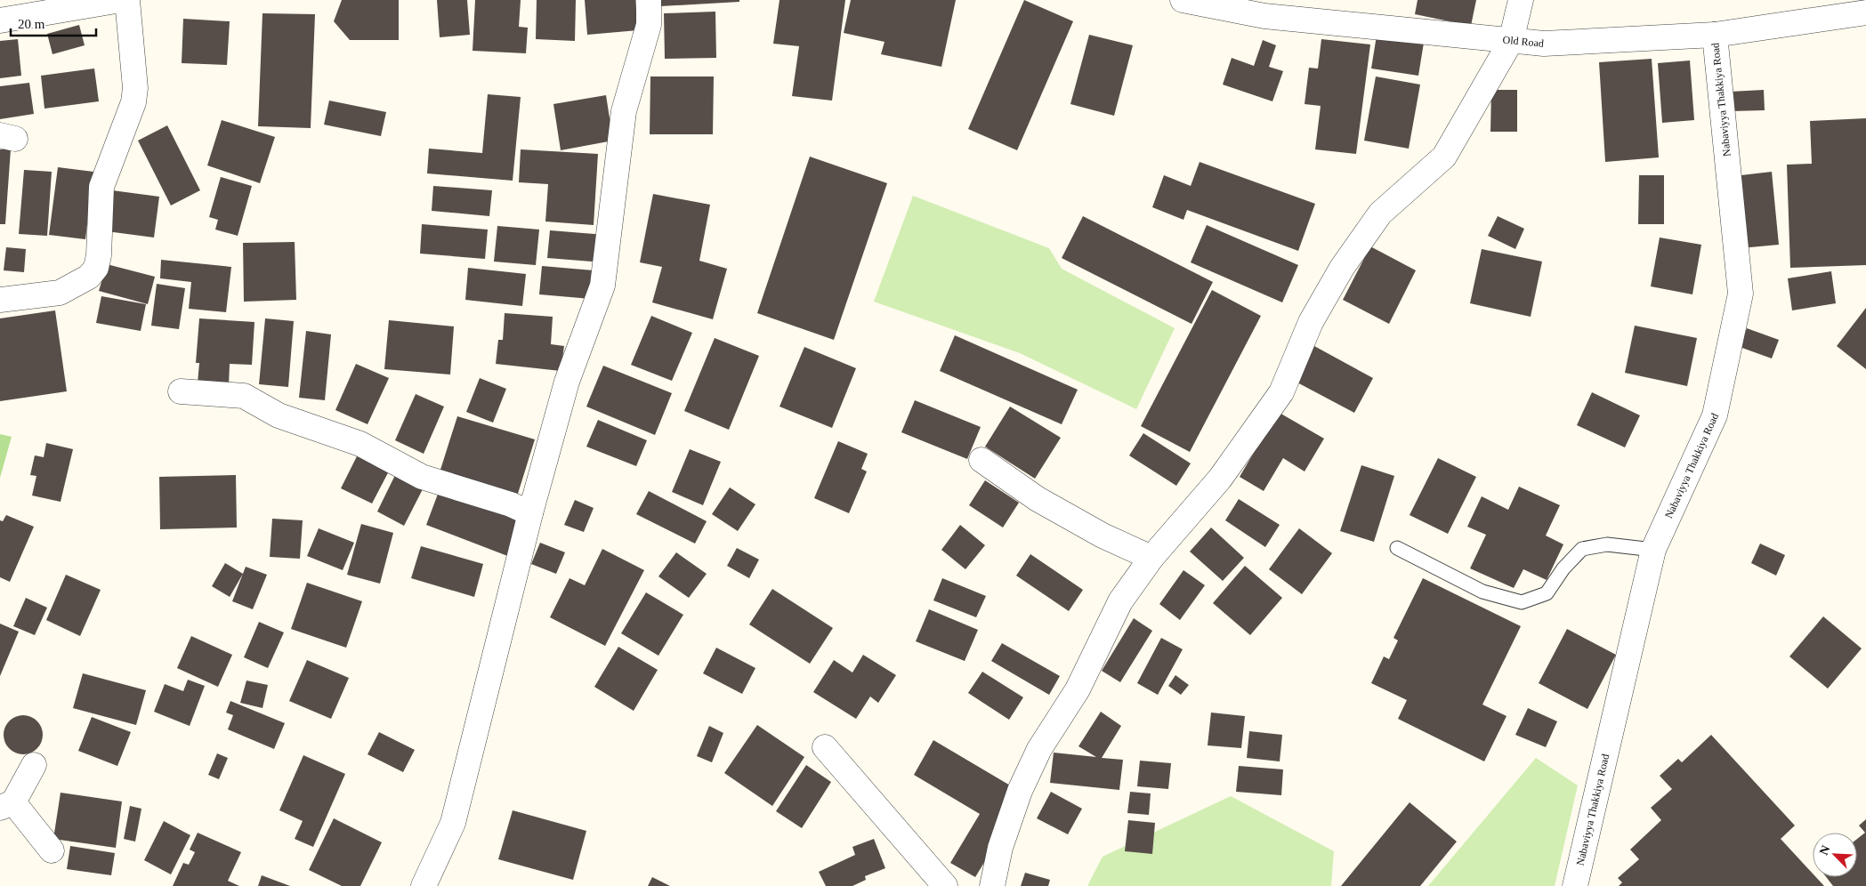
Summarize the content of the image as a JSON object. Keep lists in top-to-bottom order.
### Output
{
  "streets": {
    "street": ["Old Road", "Nabaviyya Thakkiya Road"]
  },
  "crossings": [
    ["Old Road", "Nabaviyya Thakkiya Road"]
  ],
  "scale_bar": "20 m",
  "north": "top left"
}
